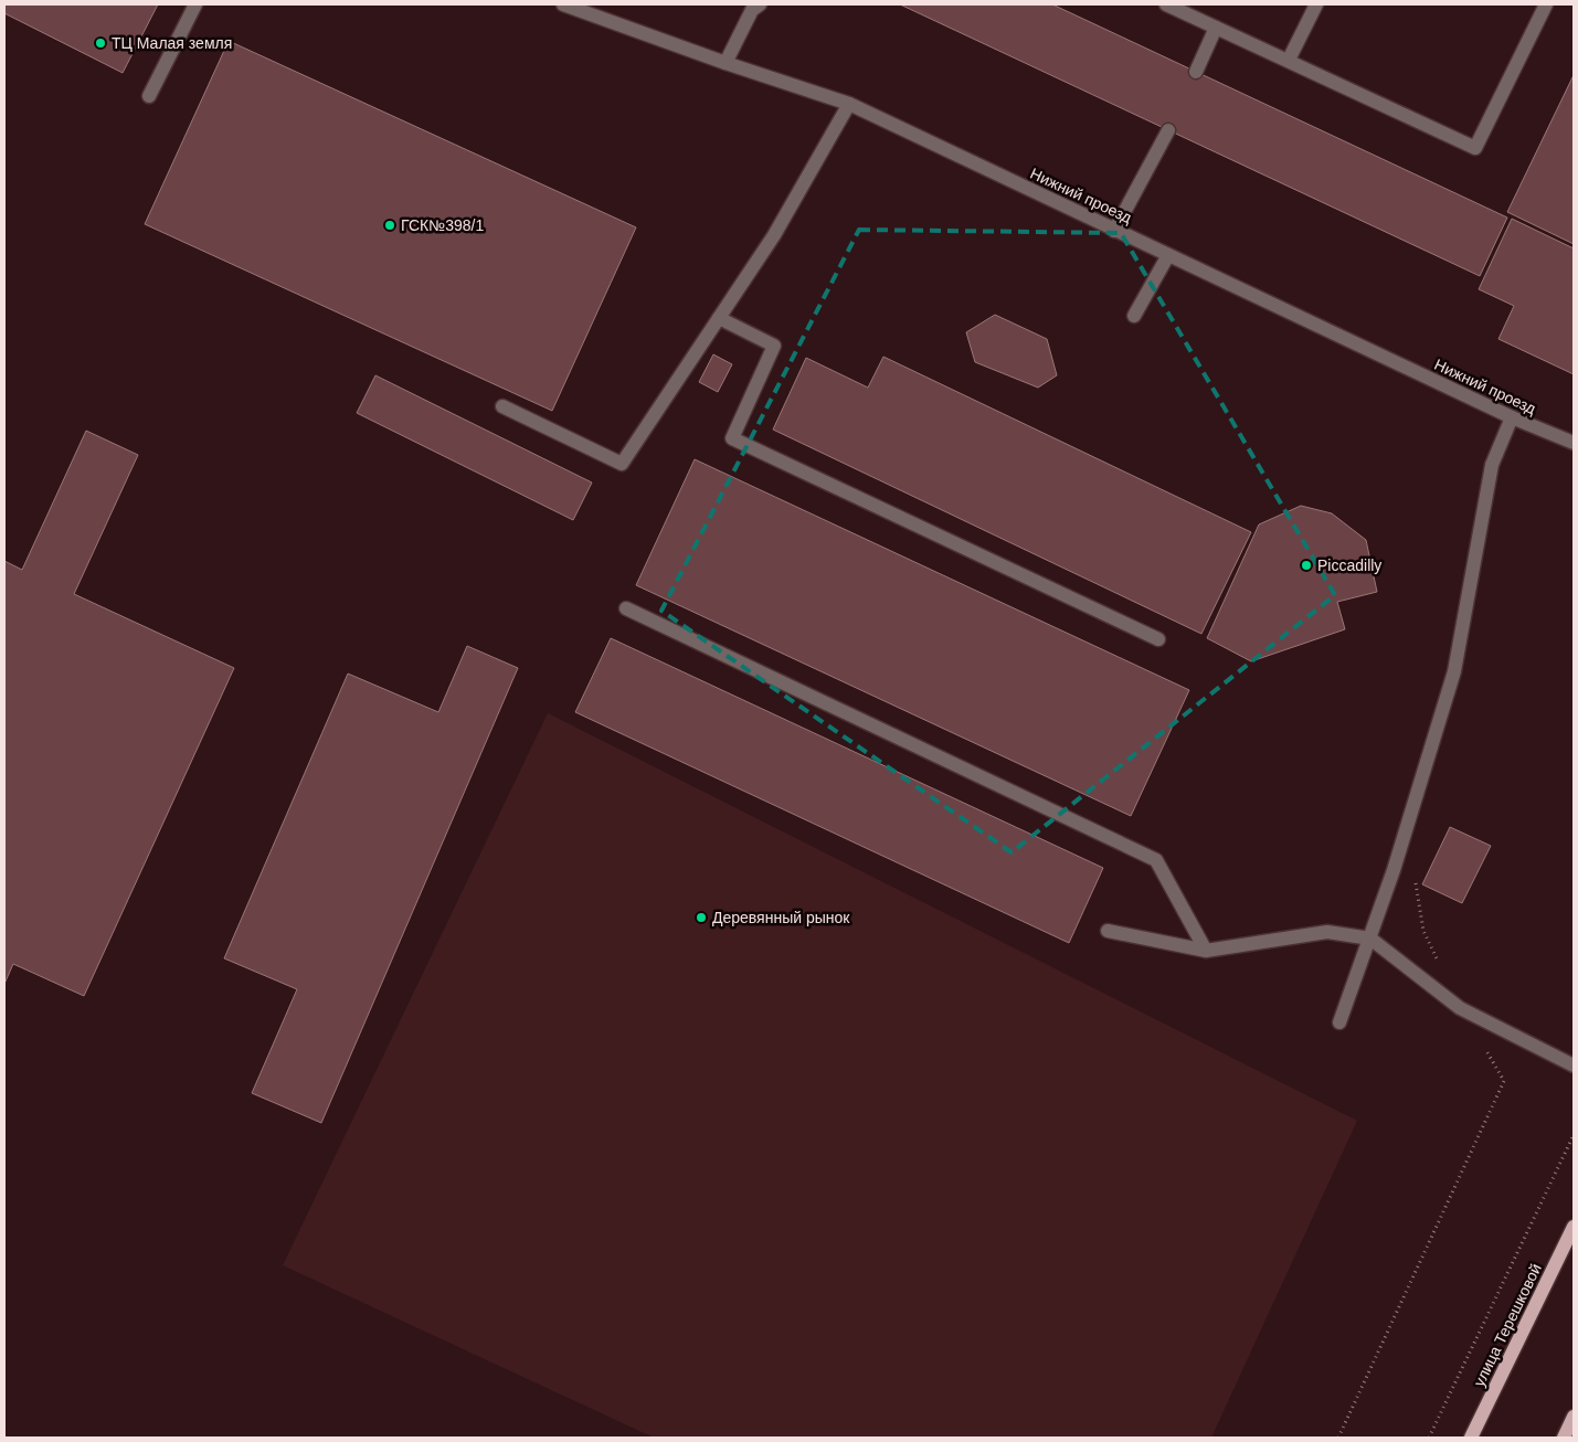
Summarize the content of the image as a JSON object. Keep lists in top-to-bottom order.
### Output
{
  "streets": {
    "main road": ["улица Терешковой"],
    "street": ["Нижний проезд"]
  },
  "places": [
    "ТЦ Малая земля",
    "ГСК№398/1",
    "Piccadilly",
    "Деревянный рынок"
  ]
}
